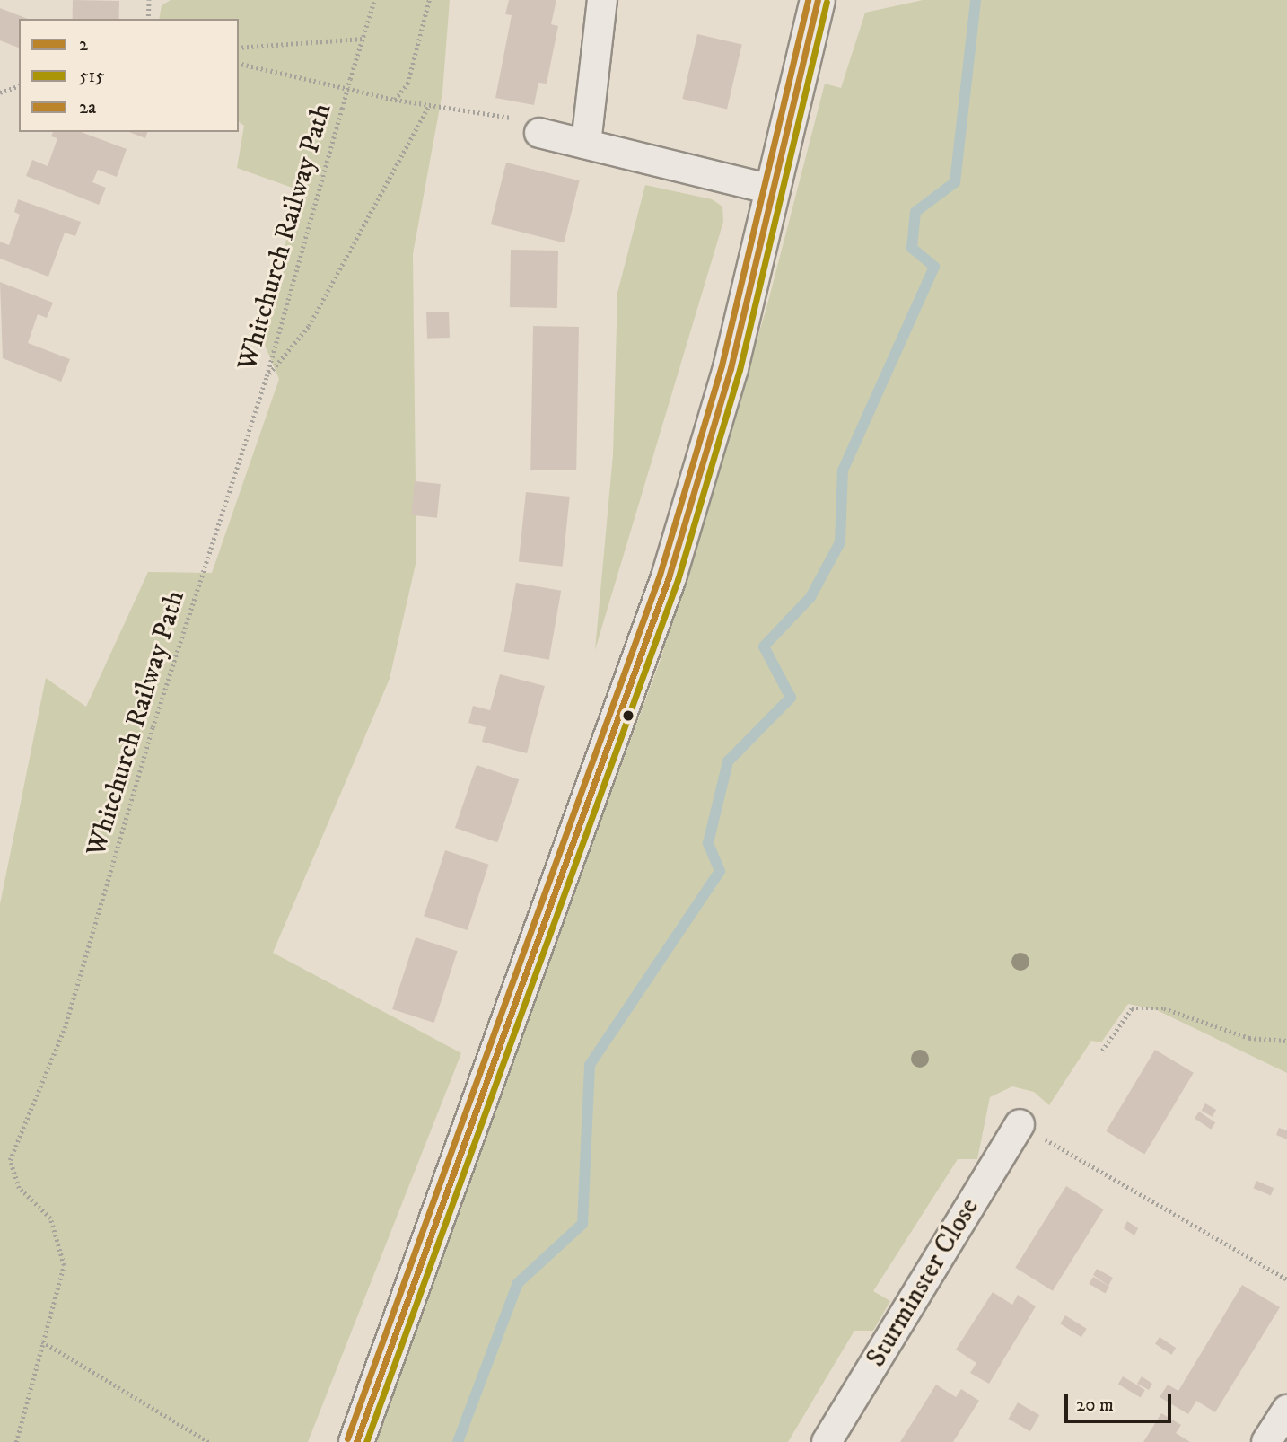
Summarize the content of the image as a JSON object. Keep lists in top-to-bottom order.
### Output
{
  "streets": {
    "street": ["Sturminster Close"],
    "path": ["Whitchurch Railway Path"]
  },
  "lines": ["transit line 2", "transit line 2a", "transit line 515"],
  "legend": ["2", "515", "2a"],
  "scale_bar": "20 m"
}
